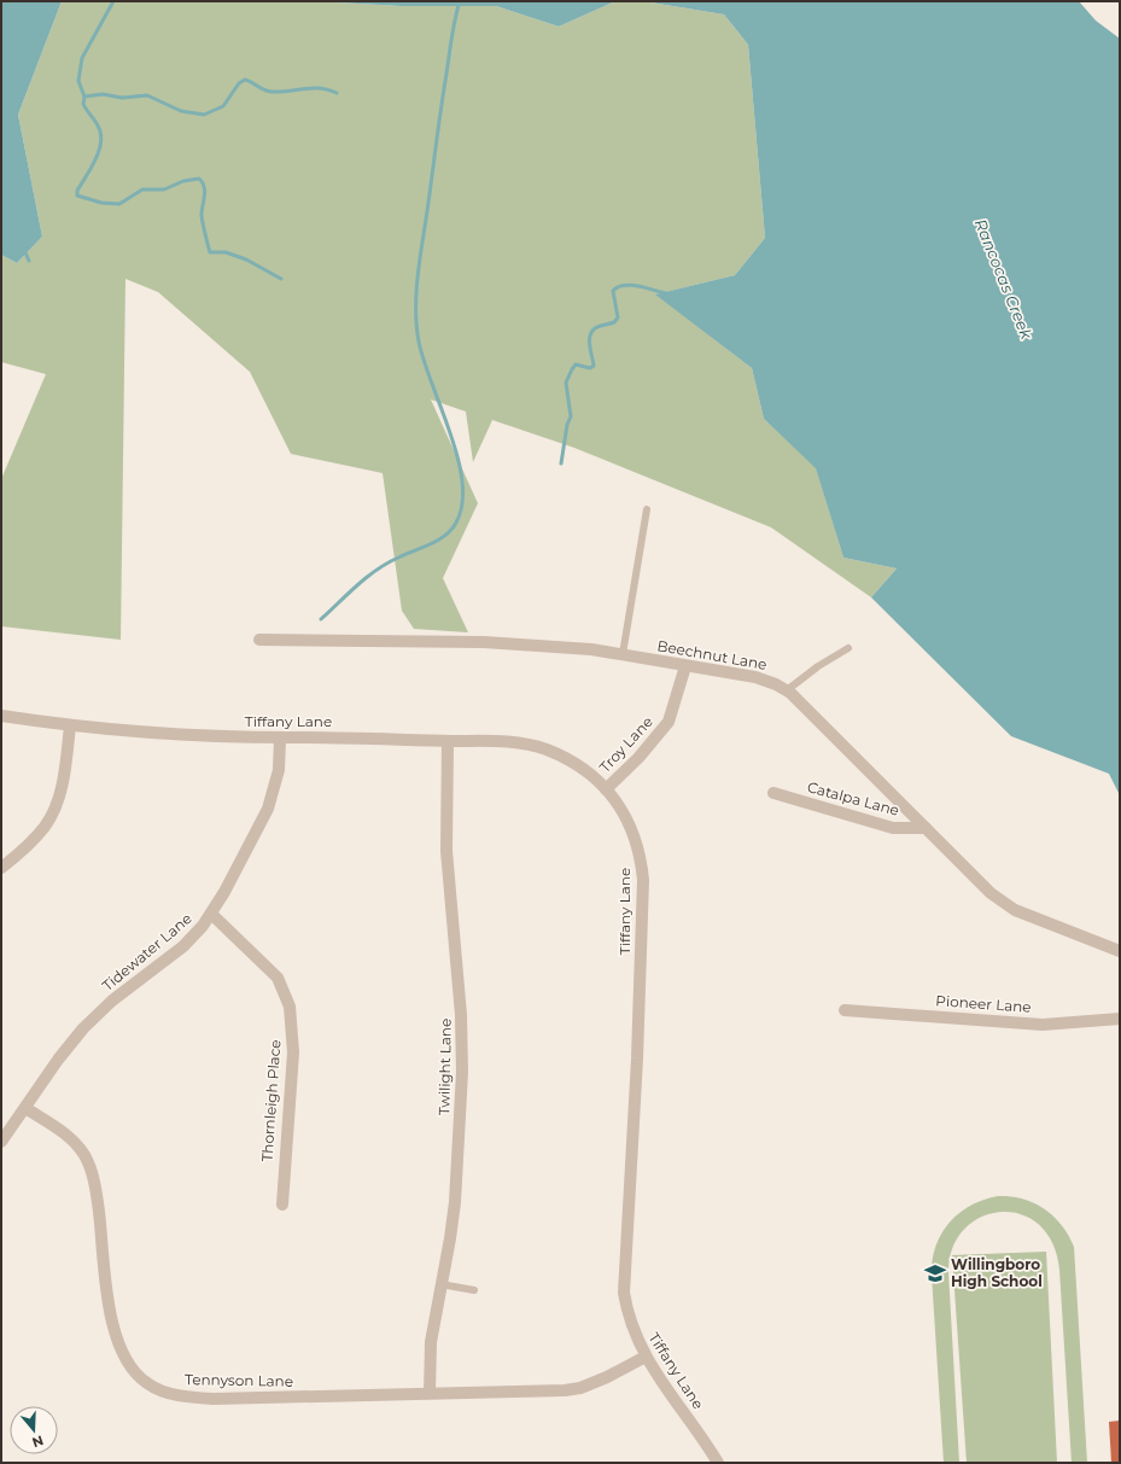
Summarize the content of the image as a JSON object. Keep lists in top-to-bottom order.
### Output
{
  "streets": {
    "street": [
      "Beechnut Lane",
      "Tiffany Lane",
      "Troy Lane",
      "Catalpa Lane",
      "Tidewater Lane",
      "Pioneer Lane",
      "Twilight Lane",
      "Thornleigh Place",
      "Tennyson Lane"
    ]
  },
  "crossings": [
    ["Beechnut Lane", "Troy Lane"],
    ["Beechnut Lane", "Catalpa Lane"],
    ["Tiffany Lane", "Troy Lane"],
    ["Tiffany Lane", "Tidewater Lane"],
    ["Tiffany Lane", "Twilight Lane"],
    ["Tiffany Lane", "Tennyson Lane"],
    ["Tidewater Lane", "Thornleigh Place"],
    ["Tidewater Lane", "Tennyson Lane"],
    ["Twilight Lane", "Tennyson Lane"]
  ],
  "water": ["Rancocas Creek"],
  "places": {
    "school or university": ["Willingboro High School"]
  },
  "north": "bottom"
}
